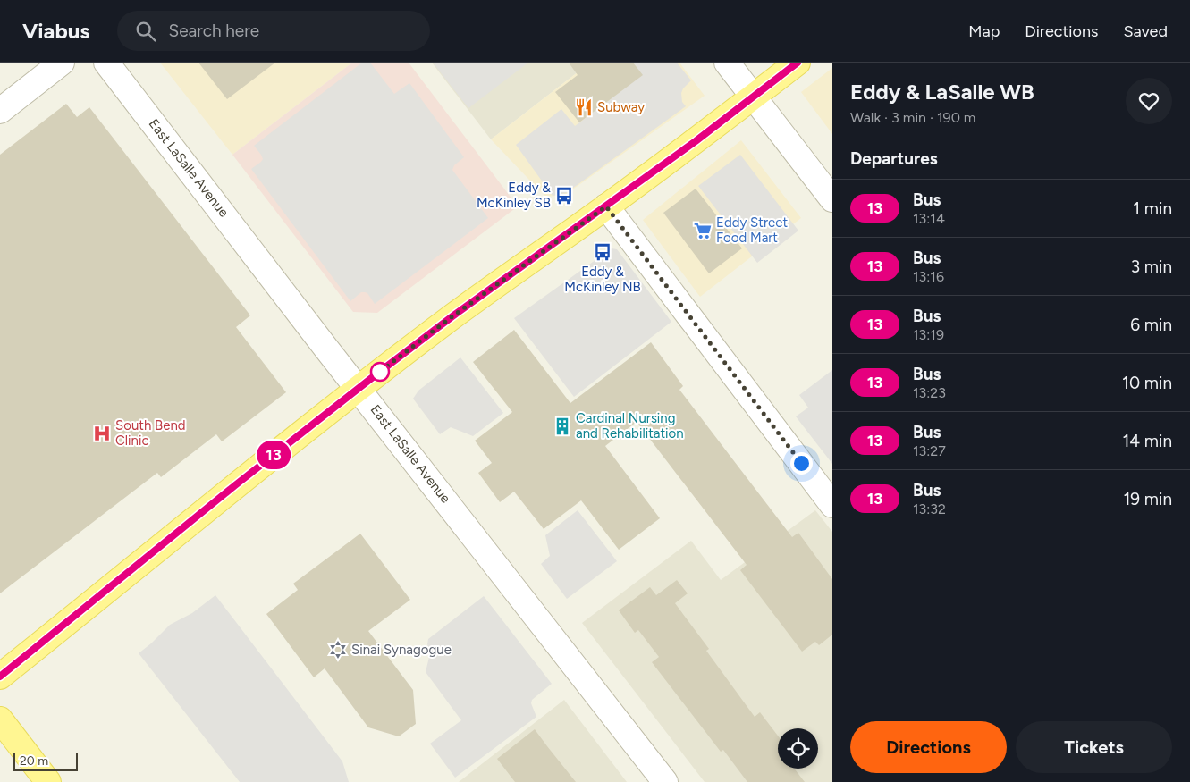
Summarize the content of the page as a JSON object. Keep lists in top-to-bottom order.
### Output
{
  "streets": {
    "street": ["East LaSalle Avenue"]
  },
  "places": {
    "restaurant": ["Subway"],
    "bus stop": ["Eddy & McKinley SB", "Eddy & McKinley NB"],
    "supermarket": ["Eddy Street Food Mart"],
    "building": ["Cardinal Nursing and Rehabilitation"],
    "hospital": ["South Bend Clinic"],
    "synagogue": ["Sinai Synagogue"]
  },
  "lines": ["bus line 13"],
  "scale_bar": "20 m",
  "page": {
    "header": "Viabus",
    "search": "Search here",
    "nav": ["Map", "Directions", "Saved"],
    "on_map": "13",
    "heading": [
      ["Eddy & LaSalle WB", "Walk · 3 min · 190 m"],
      "Departures"
    ],
    "list": [
      {
        "mark": "13",
        "name": "Bus",
        "note": "13:14",
        "value": "1 min"
      },
      {
        "mark": "13",
        "name": "Bus",
        "note": "13:16",
        "value": "3 min"
      },
      {
        "mark": "13",
        "name": "Bus",
        "note": "13:19",
        "value": "6 min"
      },
      {
        "mark": "13",
        "name": "Bus",
        "note": "13:23",
        "value": "10 min"
      },
      {
        "mark": "13",
        "name": "Bus",
        "note": "13:27",
        "value": "14 min"
      },
      {
        "mark": "13",
        "name": "Bus",
        "note": "13:32",
        "value": "19 min"
      }
    ],
    "buttons": ["Directions", "Tickets"],
    "scale": "20 m"
  }
}
